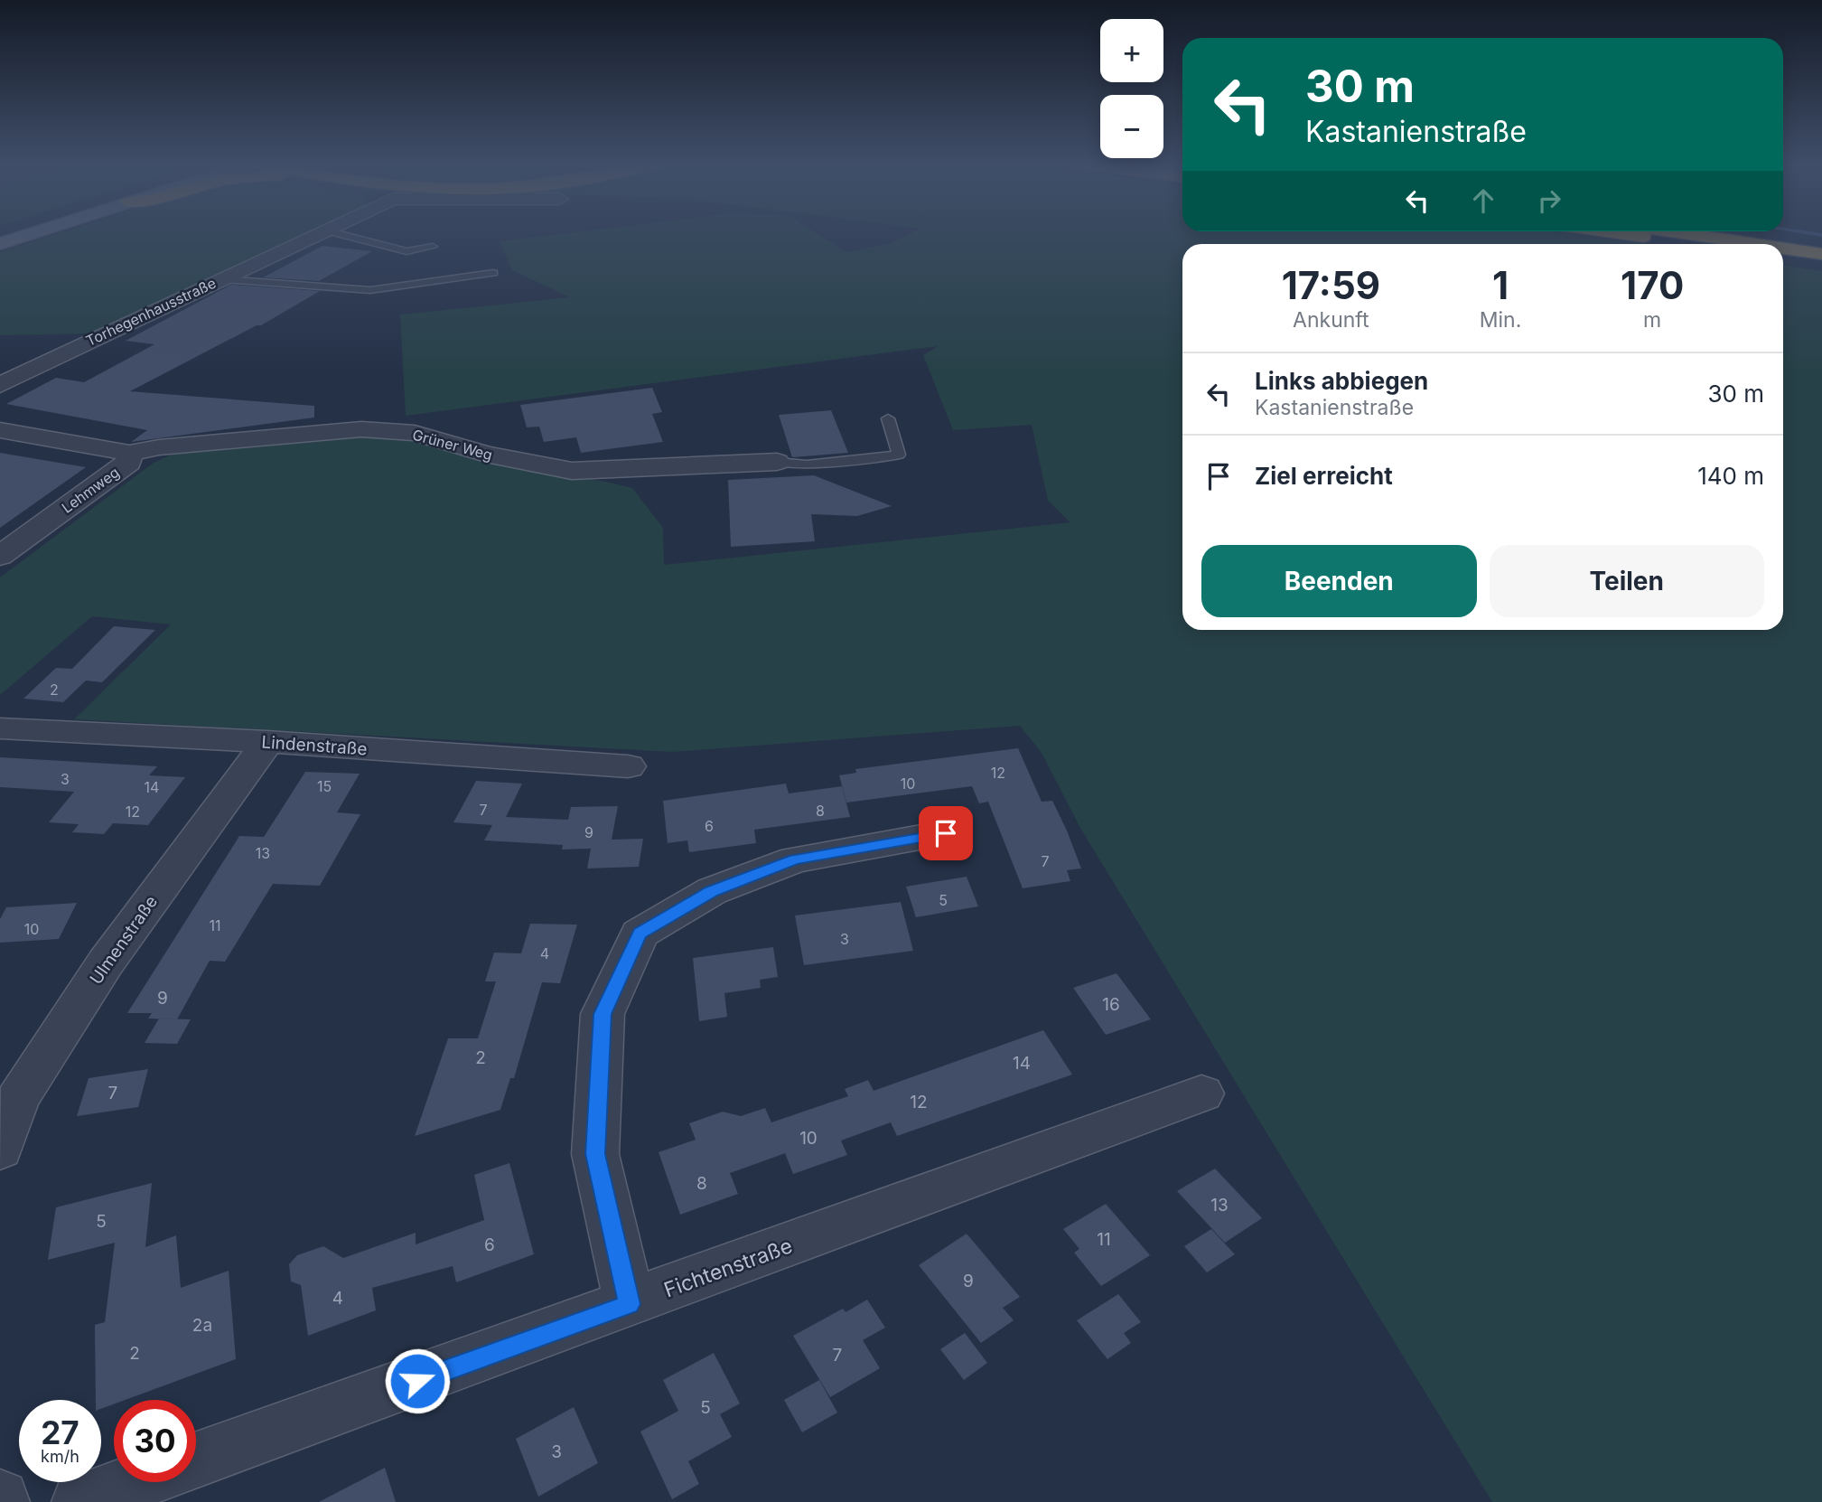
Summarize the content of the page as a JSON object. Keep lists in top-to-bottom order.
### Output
{
  "streets": {
    "street": [
      "Torhegenhausstraße",
      "Grüner Weg",
      "Lehmweg",
      "Lindenstraße",
      "Ulmenstraße",
      "Fichtenstraße"
    ]
  },
  "crossings": [
    ["Grüner Weg", "Lehmweg"],
    ["Lindenstraße", "Ulmenstraße"]
  ],
  "house_numbers": [
    "2",
    "12",
    "3",
    "10",
    "15",
    "14",
    "7",
    "8",
    "12",
    "6",
    "9",
    "13",
    "7",
    "5",
    "11",
    "10",
    "3",
    "4",
    "9",
    "16",
    "2",
    "14",
    "7",
    "12",
    "10",
    "8",
    "13",
    "5",
    "11",
    "6",
    "9",
    "4",
    "2a",
    "2",
    "7",
    "5",
    "3"
  ],
  "page": {
    "map_buttons": ["+", "−"],
    "turn": ["30 m", "Kastanienstraße"],
    "eta": [
      "17:59",
      "Ankunft",
      "1",
      "Min.",
      "170",
      "m"
    ],
    "list": [
      {
        "name": "Links abbiegen",
        "note": "Kastanienstraße",
        "value": "30 m"
      },
      {
        "name": "Ziel erreicht",
        "value": "140 m"
      }
    ],
    "buttons": ["Beenden", "Teilen"],
    "speed": "27 km/h",
    "limit": "30"
  }
}
